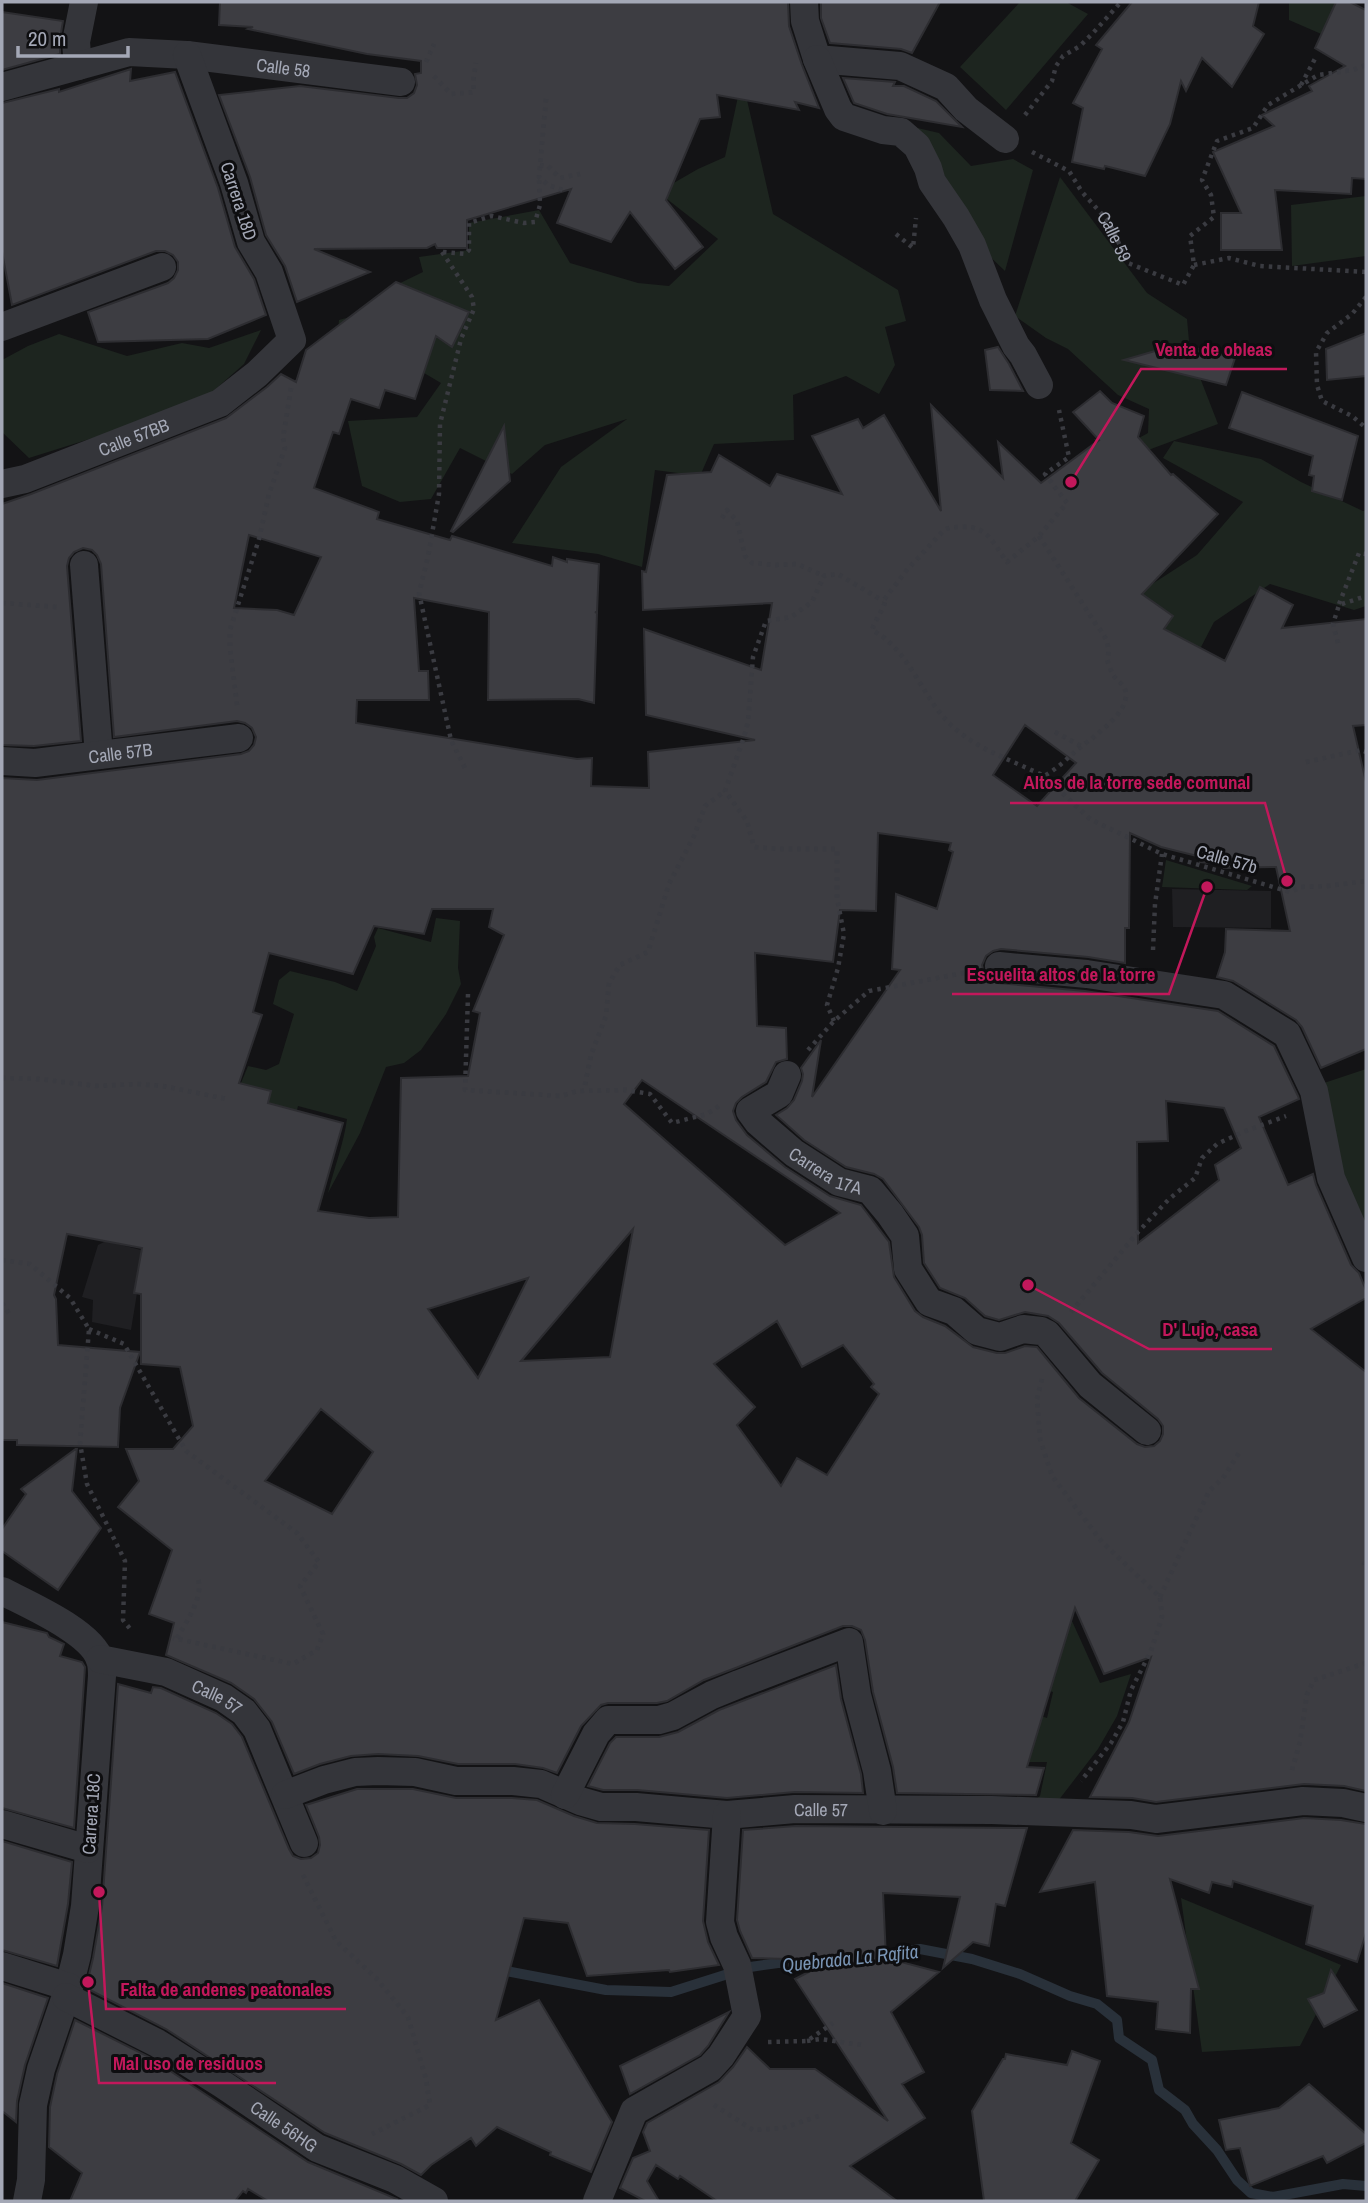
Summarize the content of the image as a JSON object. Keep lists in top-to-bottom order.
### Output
{
  "streets": {
    "street": [
      "Calle 58",
      "Carrera 18D",
      "Calle 57BB",
      "Calle 57B",
      "Carrera 17A",
      "Calle 57",
      "Carrera 18C",
      "Calle 56HG"
    ],
    "path": ["Calle 59", "Calle 57b"]
  },
  "crossings": [
    ["Calle 58", "Carrera 18D"],
    ["Carrera 18D", "Calle 57BB"],
    ["Calle 57", "Carrera 18C"],
    ["Carrera 18C", "Calle 56HG"]
  ],
  "water": ["Quebrada La Rafita"],
  "places": [
    "Venta de obleas",
    "Altos de la torre sede comunal",
    "Escuelita altos de la torre",
    "D' Lujo, casa",
    "Falta de andenes peatonales",
    "Mal uso de residuos"
  ],
  "scale_bar": "20 m"
}
